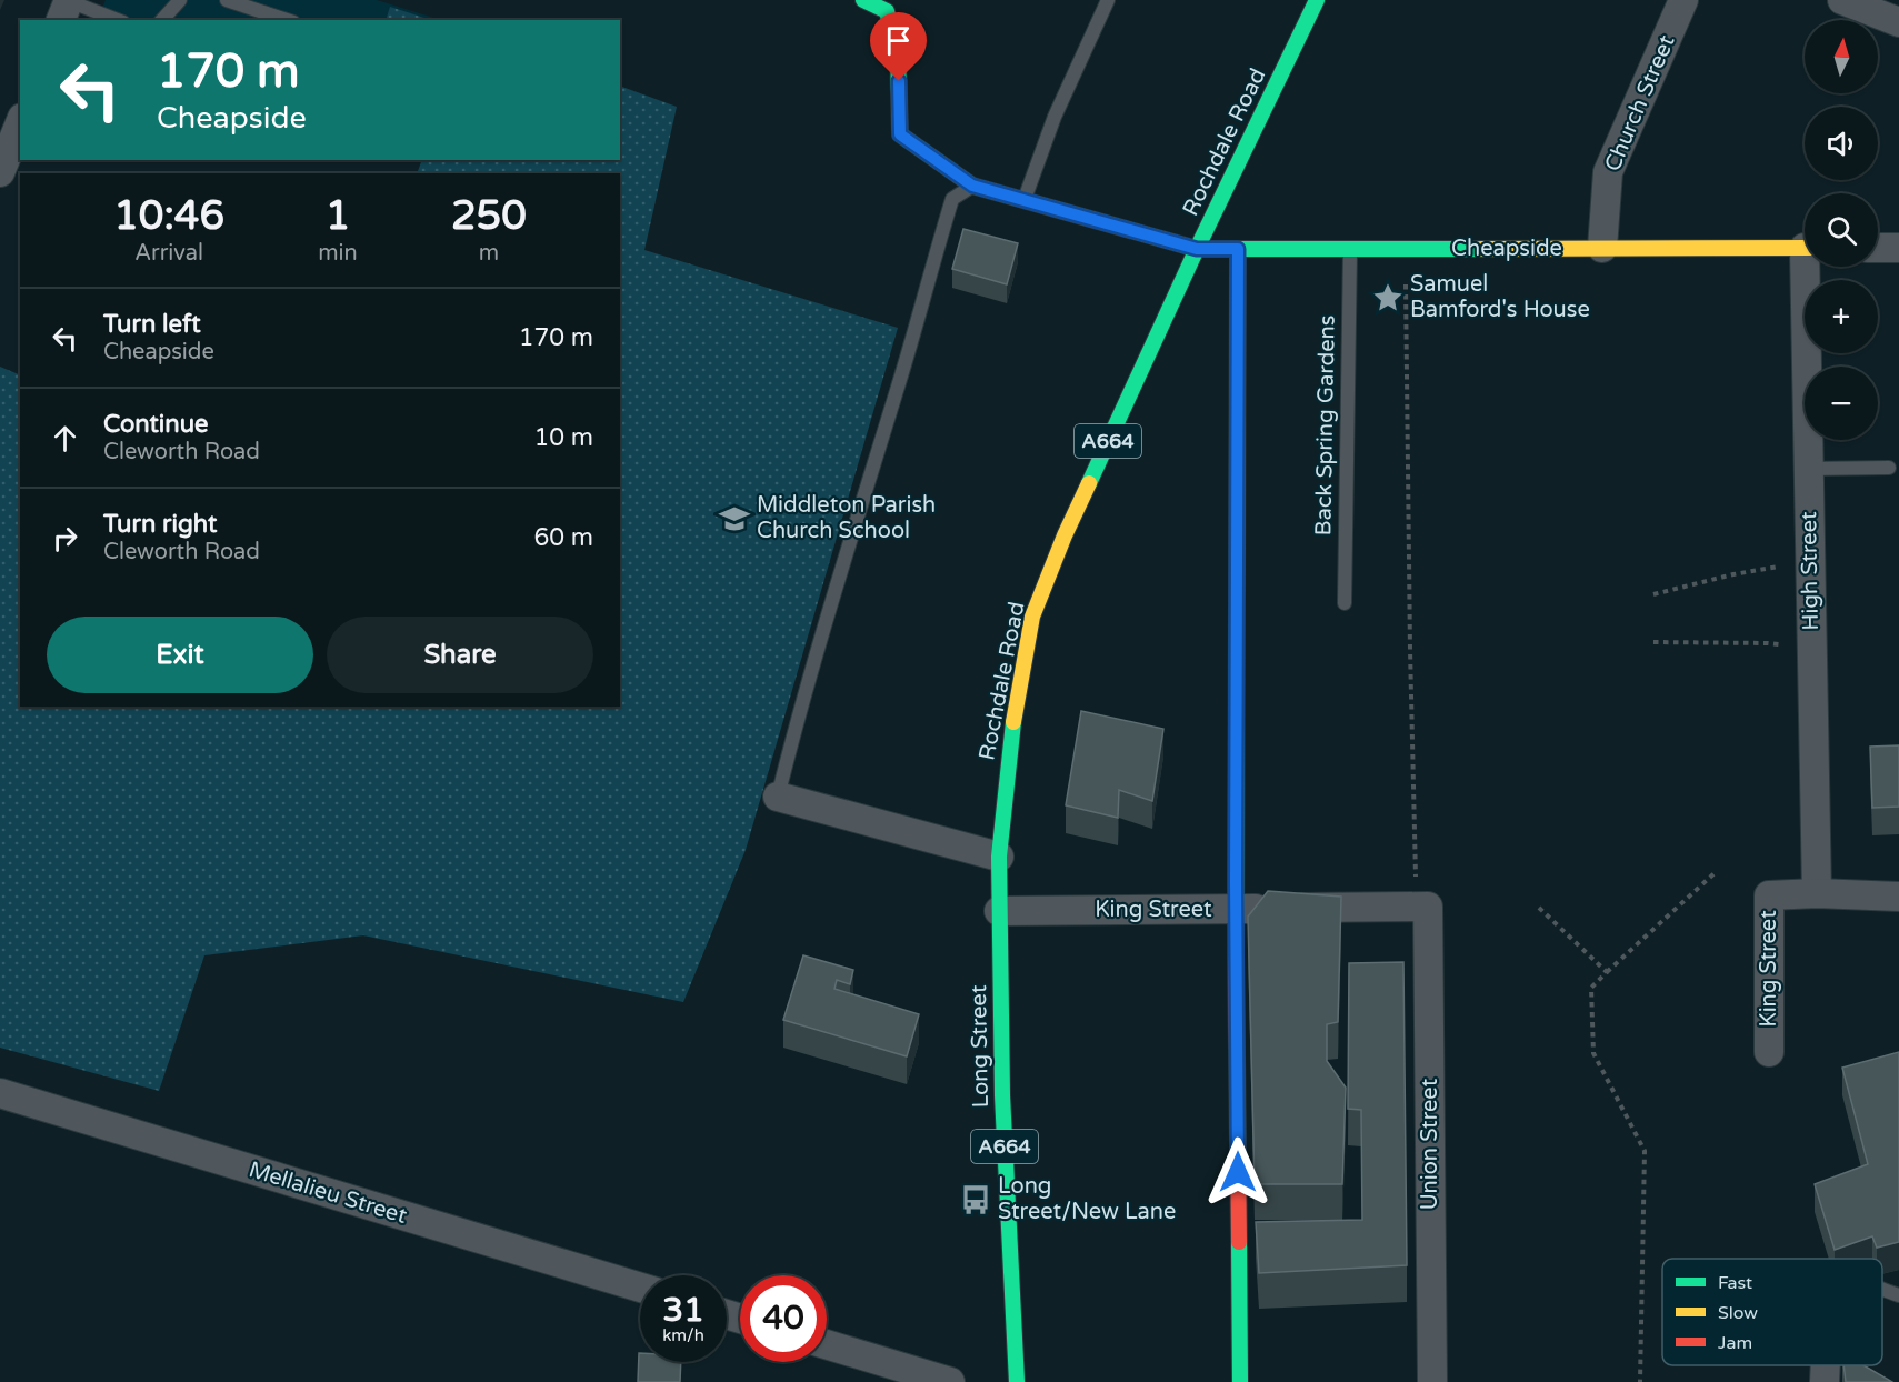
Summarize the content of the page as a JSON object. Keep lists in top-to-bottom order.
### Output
{
  "streets": {
    "street": [
      "Church Street",
      "Rochdale Road",
      "Cheapside",
      "A664",
      "High Street",
      "King Street",
      "Long Street",
      "Union Street",
      "Mellalieu Street"
    ],
    "lane": ["Back Spring Gardens"]
  },
  "crossings": [
    ["Church Street", "Cheapside"],
    ["Rochdale Road", "Cheapside"],
    ["Rochdale Road", "King Street"],
    ["Rochdale Road", "Long Street"],
    ["Cheapside", "Back Spring Gardens"],
    ["High Street", "King Street"],
    ["King Street", "Long Street"],
    ["King Street", "Union Street"]
  ],
  "places": {
    "place": ["Samuel Bamford's House"],
    "school or university": ["Middleton Parish Church School"],
    "bus stop": ["Long Street/New Lane"]
  },
  "legend": ["Fast", "Slow", "Jam"],
  "north": "top",
  "page": {
    "map_buttons": ["+", "−"],
    "turn": ["170 m", "Cheapside"],
    "eta": [
      "10:46",
      "Arrival",
      "1",
      "min",
      "250",
      "m"
    ],
    "list": [
      {
        "name": "Turn left",
        "note": "Cheapside",
        "value": "170 m"
      },
      {
        "name": "Continue",
        "note": "Cleworth Road",
        "value": "10 m"
      },
      {
        "name": "Turn right",
        "note": "Cleworth Road",
        "value": "60 m"
      }
    ],
    "buttons": ["Exit", "Share"],
    "speed": "31 km/h",
    "limit": "40"
  }
}
